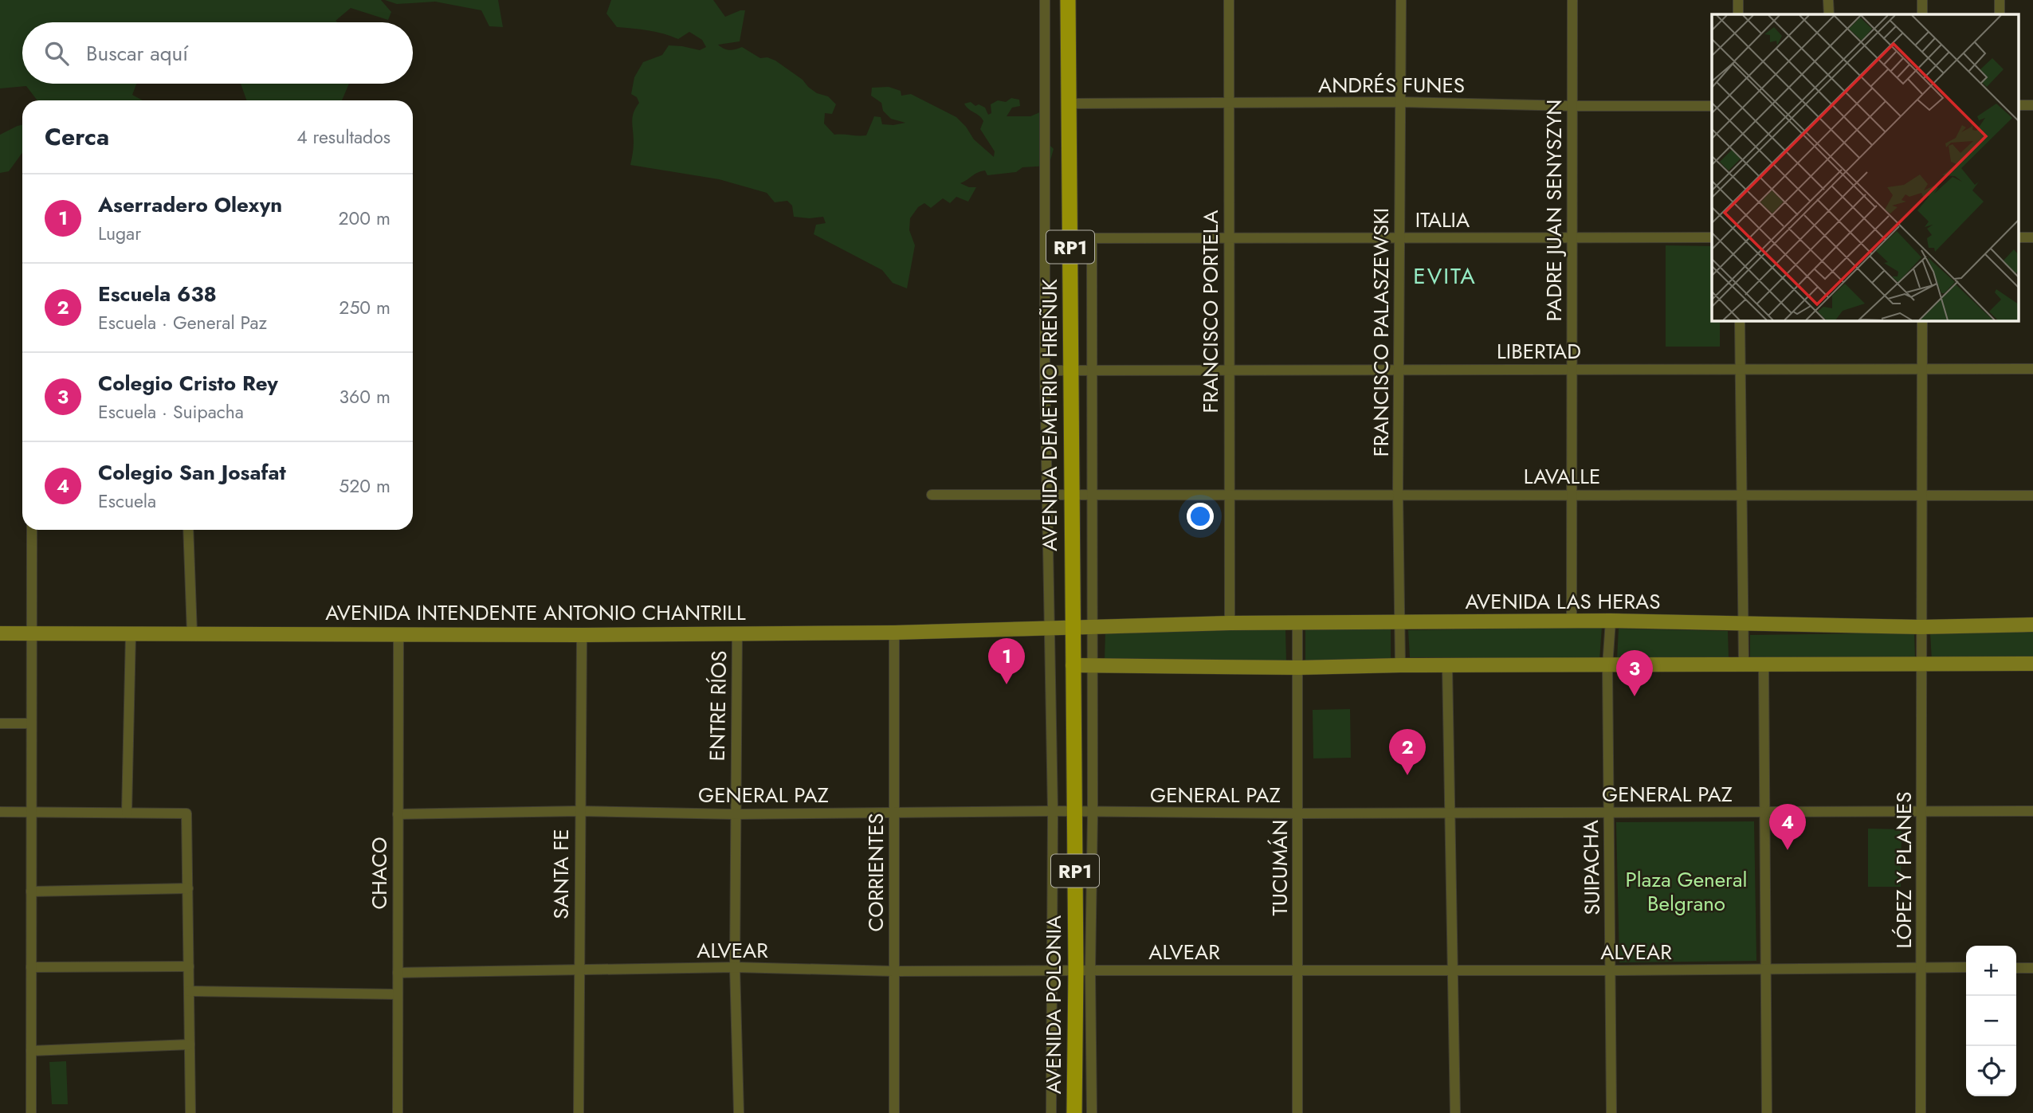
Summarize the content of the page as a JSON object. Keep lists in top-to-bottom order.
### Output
{
  "streets": {
    "main road": [
      "RP1",
      "AVENIDA DEMETRIO HREÑUK",
      "AVENIDA LAS HERAS",
      "AVENIDA INTENDENTE ANTONIO CHANTRILL",
      "AVENIDA POLONIA"
    ],
    "street": [
      "ANDRÉS FUNES",
      "PADRE JUAN SENYSZYN",
      "ITALIA",
      "FRANCISCO PORTELA",
      "FRANCISCO PALASZEWSKI",
      "LIBERTAD",
      "LAVALLE",
      "ENTRE RÍOS",
      "GENERAL PAZ",
      "TUCUMÁN",
      "SUIPACHA",
      "LÓPEZ Y PLANES",
      "CORRIENTES",
      "CHACO",
      "SANTA FE",
      "ALVEAR"
    ]
  },
  "crossings": [
    ["ANDRÉS FUNES", "PADRE JUAN SENYSZYN"],
    ["ANDRÉS FUNES", "FRANCISCO PORTELA"],
    ["ANDRÉS FUNES", "FRANCISCO PALASZEWSKI"],
    ["ANDRÉS FUNES", "AVENIDA DEMETRIO HREÑUK"],
    ["PADRE JUAN SENYSZYN", "ITALIA"],
    ["PADRE JUAN SENYSZYN", "LIBERTAD"],
    ["PADRE JUAN SENYSZYN", "LAVALLE"],
    ["PADRE JUAN SENYSZYN", "AVENIDA LAS HERAS"],
    ["ITALIA", "FRANCISCO PORTELA"],
    ["ITALIA", "FRANCISCO PALASZEWSKI"],
    ["ITALIA", "AVENIDA DEMETRIO HREÑUK"],
    ["ITALIA", "AVENIDA POLONIA"],
    ["FRANCISCO PORTELA", "LIBERTAD"],
    ["FRANCISCO PORTELA", "LAVALLE"],
    ["FRANCISCO PORTELA", "AVENIDA LAS HERAS"],
    ["FRANCISCO PALASZEWSKI", "LIBERTAD"],
    ["FRANCISCO PALASZEWSKI", "LAVALLE"],
    ["FRANCISCO PALASZEWSKI", "AVENIDA LAS HERAS"],
    ["LIBERTAD", "AVENIDA DEMETRIO HREÑUK"],
    ["LIBERTAD", "LÓPEZ Y PLANES"],
    ["LIBERTAD", "AVENIDA POLONIA"],
    ["AVENIDA DEMETRIO HREÑUK", "LAVALLE"],
    ["AVENIDA DEMETRIO HREÑUK", "AVENIDA LAS HERAS"],
    ["AVENIDA DEMETRIO HREÑUK", "AVENIDA INTENDENTE ANTONIO CHANTRILL"],
    ["AVENIDA DEMETRIO HREÑUK", "GENERAL PAZ"],
    ["AVENIDA DEMETRIO HREÑUK", "ALVEAR"],
    ["AVENIDA DEMETRIO HREÑUK", "AVENIDA POLONIA"],
    ["LAVALLE", "LÓPEZ Y PLANES"],
    ["LAVALLE", "AVENIDA POLONIA"],
    ["AVENIDA LAS HERAS", "AVENIDA INTENDENTE ANTONIO CHANTRILL"],
    ["AVENIDA LAS HERAS", "TUCUMÁN"],
    ["AVENIDA LAS HERAS", "SUIPACHA"],
    ["AVENIDA LAS HERAS", "LÓPEZ Y PLANES"],
    ["AVENIDA LAS HERAS", "AVENIDA POLONIA"],
    ["AVENIDA INTENDENTE ANTONIO CHANTRILL", "ENTRE RÍOS"],
    ["AVENIDA INTENDENTE ANTONIO CHANTRILL", "CORRIENTES"],
    ["AVENIDA INTENDENTE ANTONIO CHANTRILL", "CHACO"],
    ["AVENIDA INTENDENTE ANTONIO CHANTRILL", "SANTA FE"],
    ["AVENIDA INTENDENTE ANTONIO CHANTRILL", "AVENIDA POLONIA"],
    ["ENTRE RÍOS", "GENERAL PAZ"],
    ["ENTRE RÍOS", "ALVEAR"],
    ["GENERAL PAZ", "TUCUMÁN"],
    ["GENERAL PAZ", "SUIPACHA"],
    ["GENERAL PAZ", "LÓPEZ Y PLANES"],
    ["GENERAL PAZ", "CORRIENTES"],
    ["GENERAL PAZ", "CHACO"],
    ["GENERAL PAZ", "SANTA FE"],
    ["GENERAL PAZ", "AVENIDA POLONIA"],
    ["TUCUMÁN", "ALVEAR"],
    ["SUIPACHA", "ALVEAR"],
    ["LÓPEZ Y PLANES", "ALVEAR"],
    ["CORRIENTES", "ALVEAR"],
    ["CHACO", "ALVEAR"],
    ["SANTA FE", "ALVEAR"],
    ["ALVEAR", "AVENIDA POLONIA"]
  ],
  "districts": ["EVITA"],
  "parks": ["Plaza General Belgrano"],
  "page": {
    "search": "Buscar aquí",
    "heading": ["Cerca", "4 resultados"],
    "list": [
      {
        "mark": "1",
        "name": "Aserradero Olexyn",
        "note": "Lugar",
        "value": "200 m"
      },
      {
        "mark": "2",
        "name": "Escuela 638",
        "note": "Escuela · General Paz",
        "value": "250 m"
      },
      {
        "mark": "3",
        "name": "Colegio Cristo Rey",
        "note": "Escuela · Suipacha",
        "value": "360 m"
      },
      {
        "mark": "4",
        "name": "Colegio San Josafat",
        "note": "Escuela",
        "value": "520 m"
      }
    ],
    "pins": [
      "1",
      "3",
      "2",
      "4"
    ],
    "map_buttons": ["+", "−"]
  }
}
